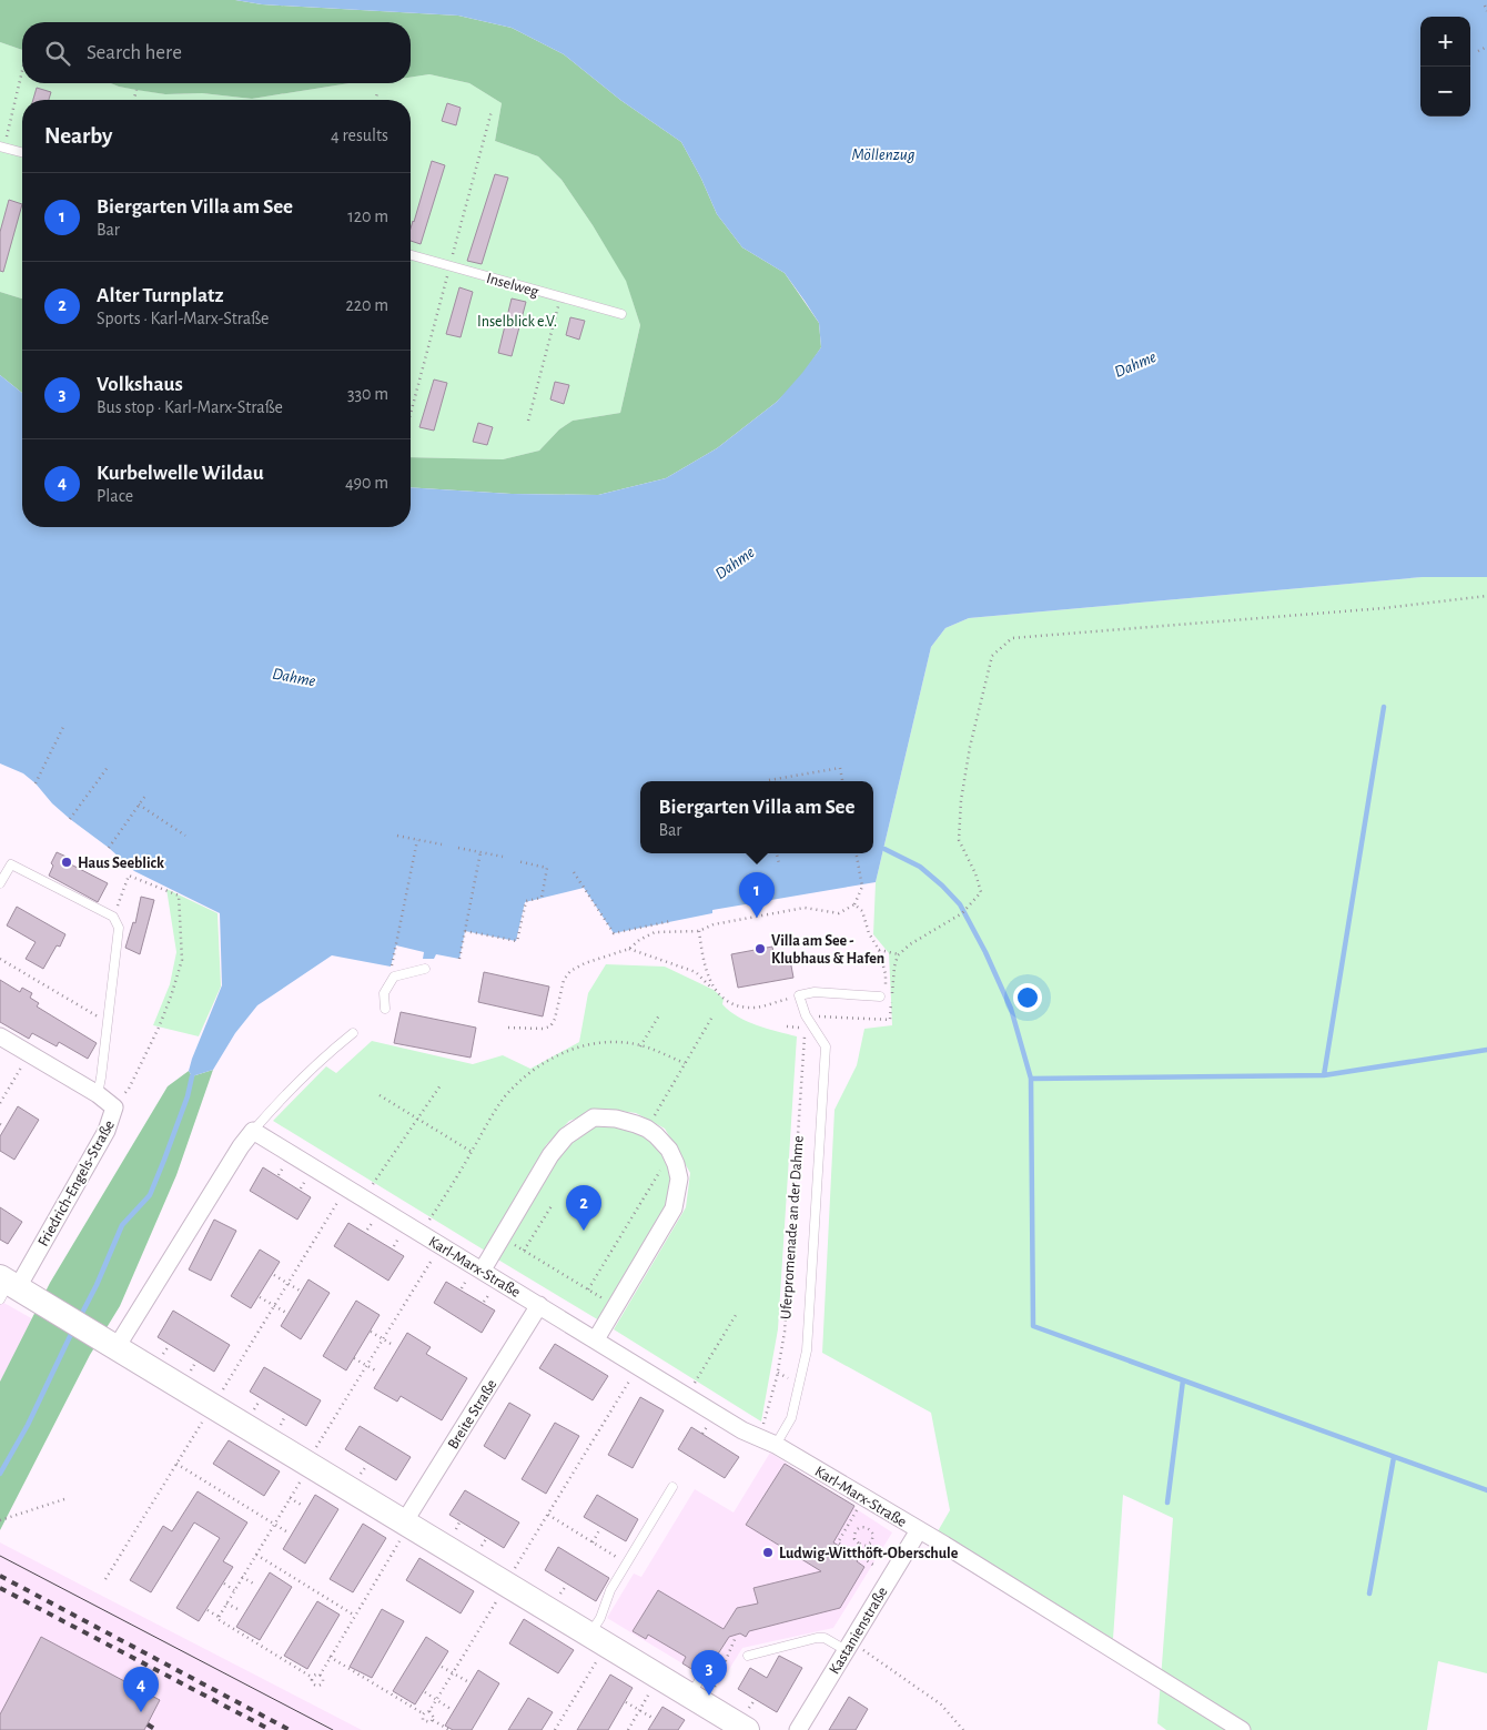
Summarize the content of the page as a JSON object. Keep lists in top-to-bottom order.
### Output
{
  "streets": {
    "street": [
      "Friedrich-Engels-Straße",
      "Karl-Marx-Straße",
      "Breite Straße",
      "Kastanienstraße"
    ],
    "lane": ["Inselweg", "Uferpromenade an der Dahme"]
  },
  "crossings": [
    ["Uferpromenade an der Dahme", "Karl-Marx-Straße"],
    ["Karl-Marx-Straße", "Breite Straße"],
    ["Karl-Marx-Straße", "Kastanienstraße"]
  ],
  "water": ["Möllenzug", "Dahme"],
  "parks": ["Inselblick e.V."],
  "places": ["Haus Seeblick", "Villa am See - Klubhaus & Hafen", "Ludwig-Witthöft-Oberschule"],
  "page": {
    "map_buttons": ["+", "−"],
    "search": "Search here",
    "heading": ["Nearby", "4 results"],
    "list": [
      {
        "mark": "1",
        "name": "Biergarten Villa am See",
        "note": "Bar",
        "value": "120 m"
      },
      {
        "mark": "2",
        "name": "Alter Turnplatz",
        "note": "Sports · Karl-Marx-Straße",
        "value": "220 m"
      },
      {
        "mark": "3",
        "name": "Volkshaus",
        "note": "Bus stop · Karl-Marx-Straße",
        "value": "330 m"
      },
      {
        "mark": "4",
        "name": "Kurbelwelle Wildau",
        "note": "Place",
        "value": "490 m"
      }
    ],
    "popup": ["Biergarten Villa am See", "Bar"],
    "pins": [
      "1",
      "2",
      "3",
      "4"
    ]
  }
}
